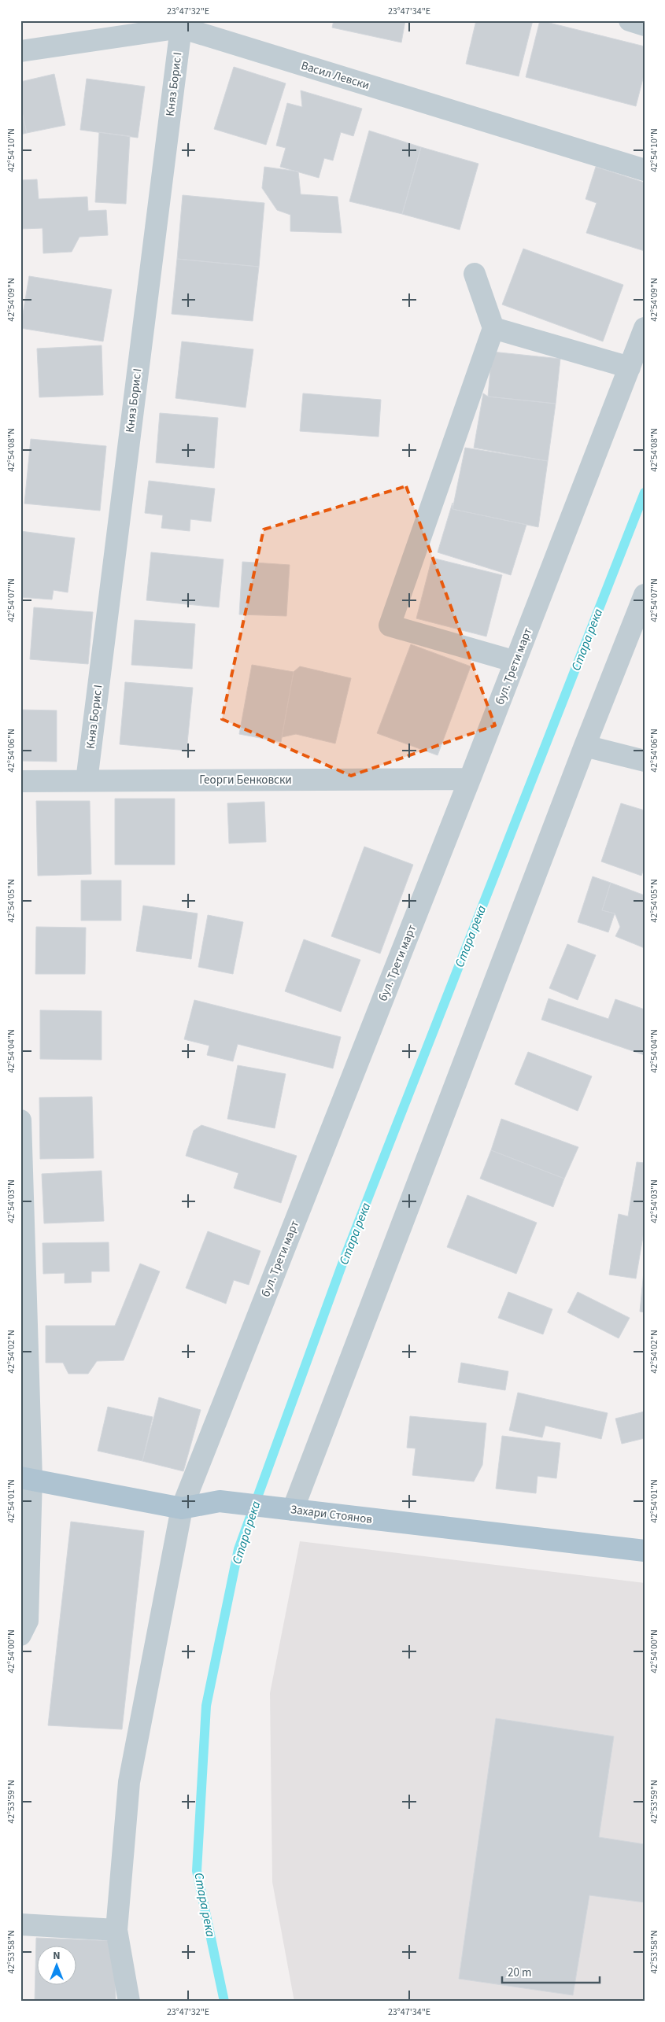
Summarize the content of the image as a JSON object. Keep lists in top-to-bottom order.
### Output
{
  "streets": {
    "main road": ["Захари Стоянов"],
    "street": [
      "Васил Левски",
      "Княз Борис I",
      "бул. Трети март",
      "Георги Бенковски"
    ]
  },
  "crossings": [
    ["Васил Левски", "Княз Борис I"],
    ["Княз Борис I", "Георги Бенковски"],
    ["бул. Трети март", "Георги Бенковски"],
    ["бул. Трети март", "Захари Стоянов"]
  ],
  "water": ["Стара река"],
  "scale_bar": "20 m",
  "north": "top",
  "coordinates": [
    "23°47'32\"E",
    "23°47'34\"E",
    "42°54'10\"N",
    "42°54'09\"N",
    "42°54'08\"N",
    "42°54'07\"N",
    "42°54'06\"N",
    "42°54'05\"N",
    "42°54'04\"N",
    "42°54'03\"N",
    "42°54'02\"N",
    "42°54'01\"N",
    "42°54'00\"N",
    "42°53'59\"N",
    "42°53'58\"N"
  ]
}
